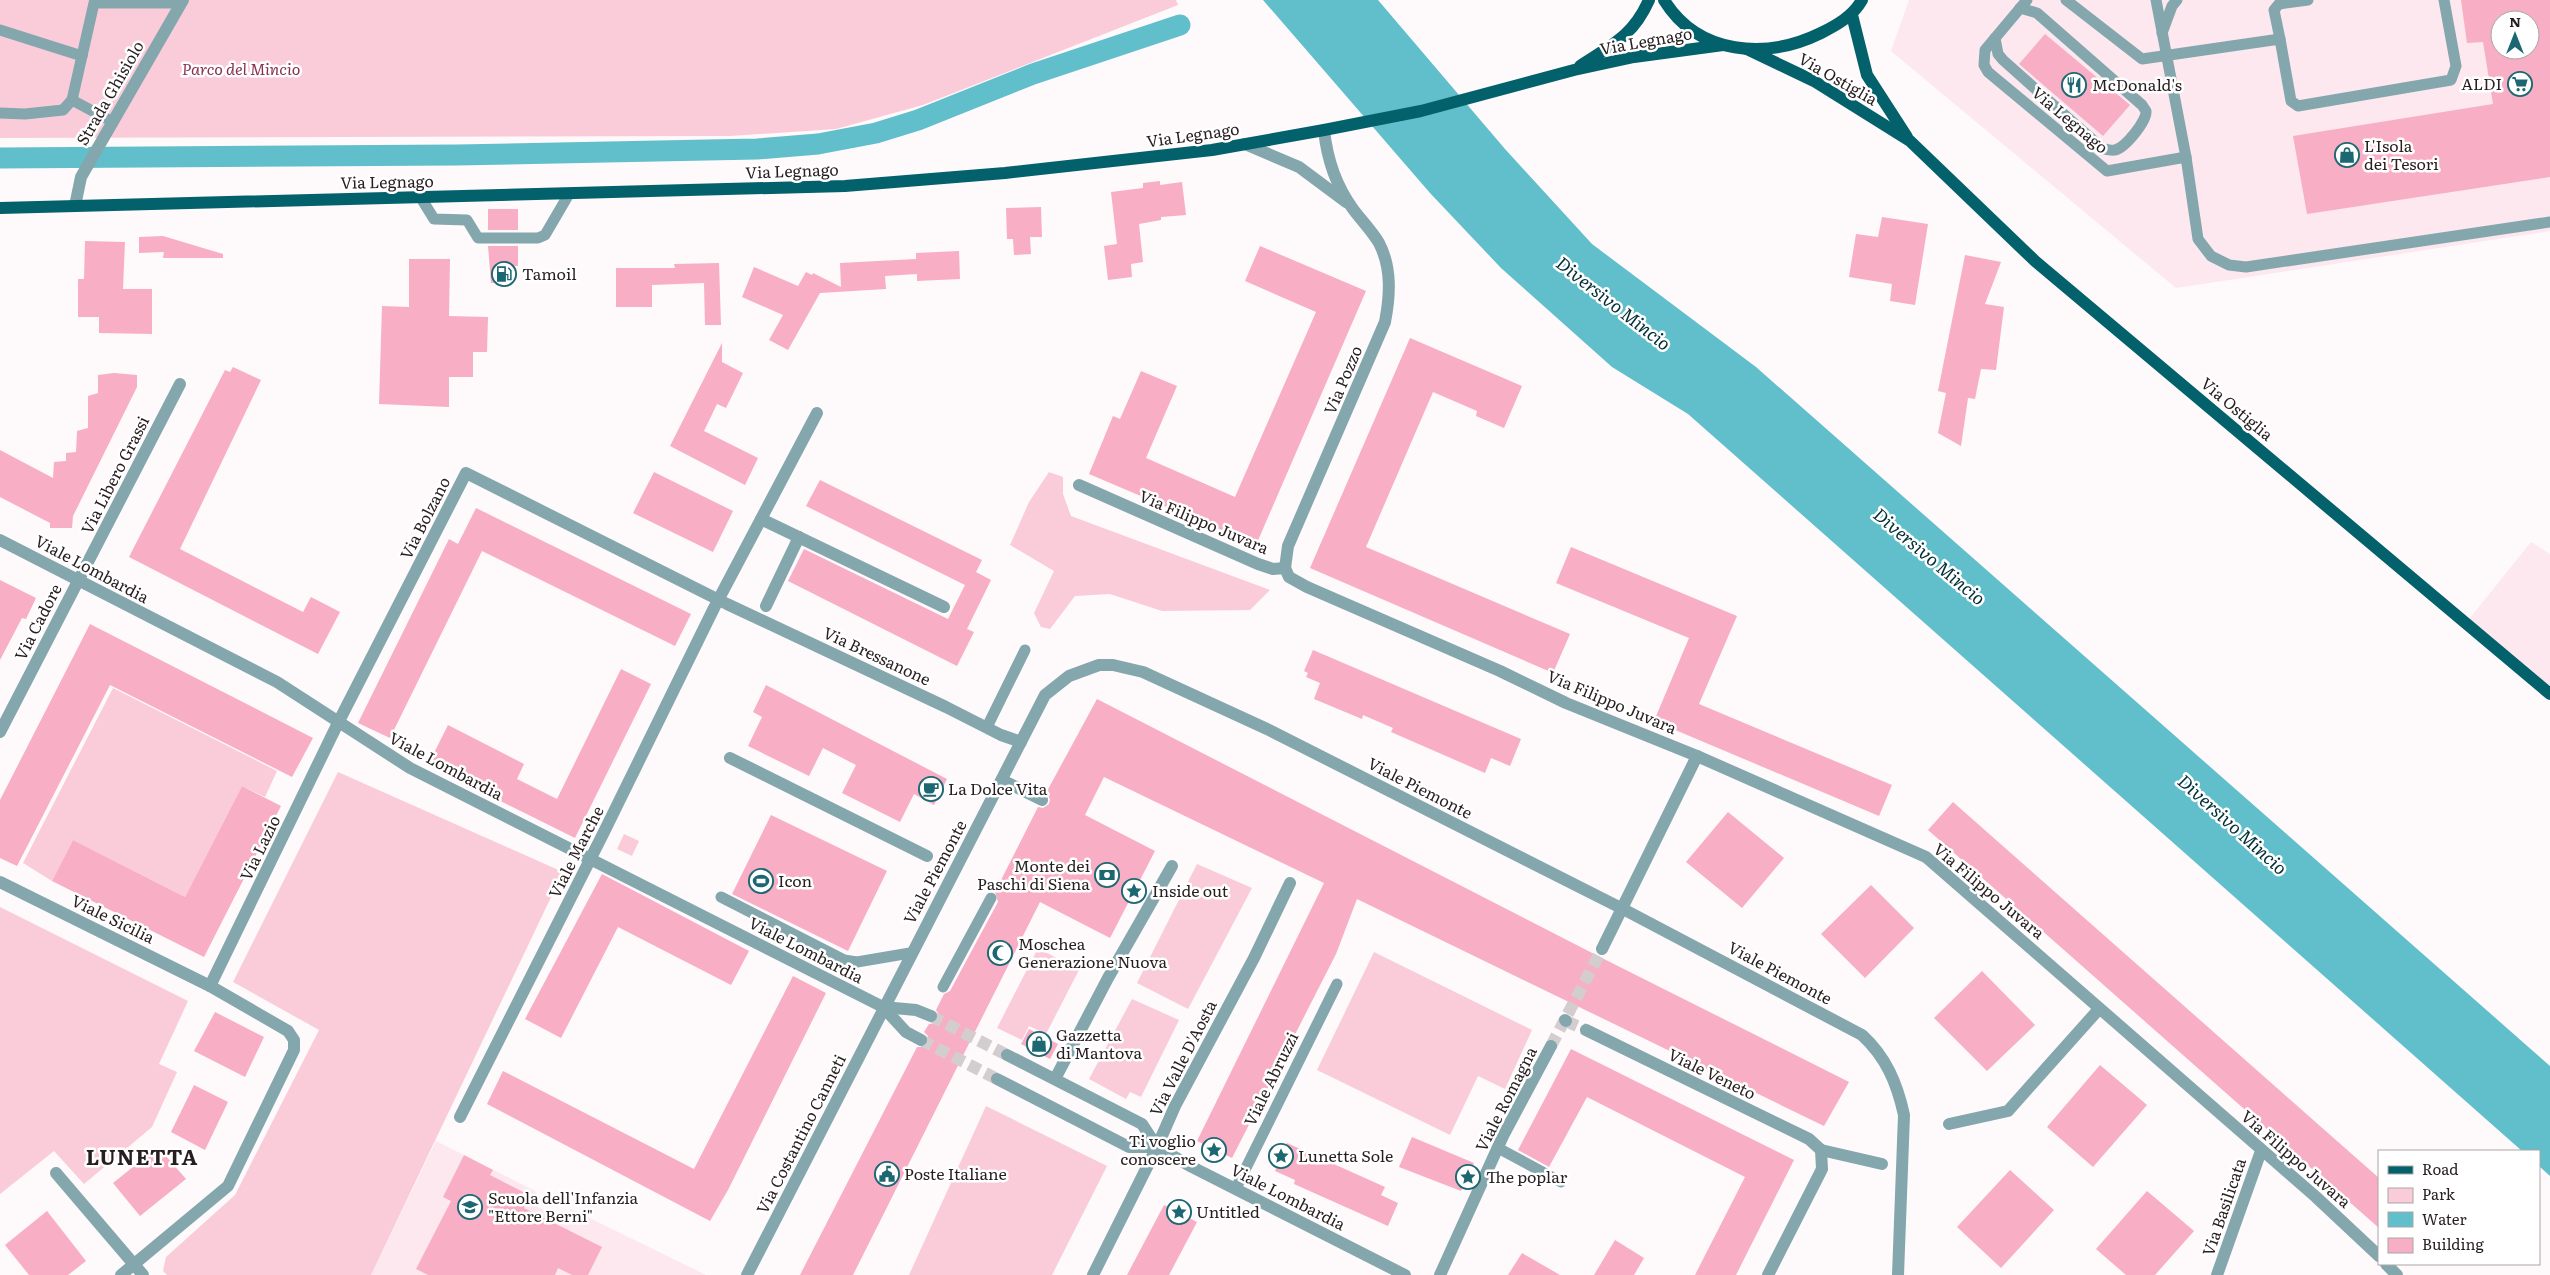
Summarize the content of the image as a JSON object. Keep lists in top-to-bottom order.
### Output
{
  "streets": {
    "main road": ["Via Legnago", "Via Ostiglia"],
    "street": [
      "Strada Ghisiolo",
      "Via Pozzo",
      "Via Libero Grassi",
      "Via Bolzano",
      "Via Filippo Juvara",
      "Viale Lombardia",
      "Via Cadore",
      "Via Bressanone",
      "Viale Piemonte",
      "Via Lazio",
      "Viale Marche",
      "Viale Sicilia",
      "Via Valle D'Aosta",
      "Viale Veneto",
      "Viale Romagna",
      "Via Costantino Canneti",
      "Via Basilicata"
    ],
    "lane": ["Viale Abruzzi"]
  },
  "crossings": [
    ["Via Legnago", "Via Ostiglia"],
    ["Via Legnago", "Strada Ghisiolo"],
    ["Via Legnago", "Via Pozzo"],
    ["Via Pozzo", "Via Filippo Juvara"],
    ["Via Libero Grassi", "Viale Lombardia"],
    ["Via Libero Grassi", "Via Cadore"],
    ["Via Bolzano", "Viale Lombardia"],
    ["Via Bolzano", "Via Bressanone"],
    ["Via Bolzano", "Via Lazio"],
    ["Via Bolzano", "Viale Marche"],
    ["Via Filippo Juvara", "Via Basilicata"],
    ["Viale Lombardia", "Via Cadore"],
    ["Viale Lombardia", "Viale Piemonte"],
    ["Viale Lombardia", "Via Lazio"],
    ["Viale Lombardia", "Viale Marche"],
    ["Viale Lombardia", "Via Valle D'Aosta"],
    ["Viale Lombardia", "Viale Abruzzi"],
    ["Viale Lombardia", "Via Costantino Canneti"],
    ["Via Bressanone", "Viale Piemonte"],
    ["Via Bressanone", "Viale Marche"],
    ["Viale Piemonte", "Via Costantino Canneti"],
    ["Via Lazio", "Viale Sicilia"]
  ],
  "districts": ["LUNETTA"],
  "water": ["Diversivo Mincio"],
  "parks": ["Parco del Mincio"],
  "places": {
    "supermarket": ["ALDI"],
    "restaurant": ["McDonald's"],
    "shop": ["L'Isola dei Tesori", "Gazzetta di Mantova"],
    "fuel station": ["Tamoil"],
    "cafe": ["La Dolce Vita"],
    "bank": ["Monte dei Paschi di Siena"],
    "sports": ["Icon"],
    "place": [
      "Inside out",
      "Ti voglio conoscere",
      "Lunetta Sole",
      "The poplar",
      "Untitled"
    ],
    "mosque": ["Moschea Generazione Nuova"],
    "public building": ["Poste Italiane"],
    "school or university": ["Scuola dell'Infanzia \"Ettore Berni\""]
  },
  "legend": [
    "Road",
    "Park",
    "Water",
    "Building"
  ],
  "north": "top"
}
